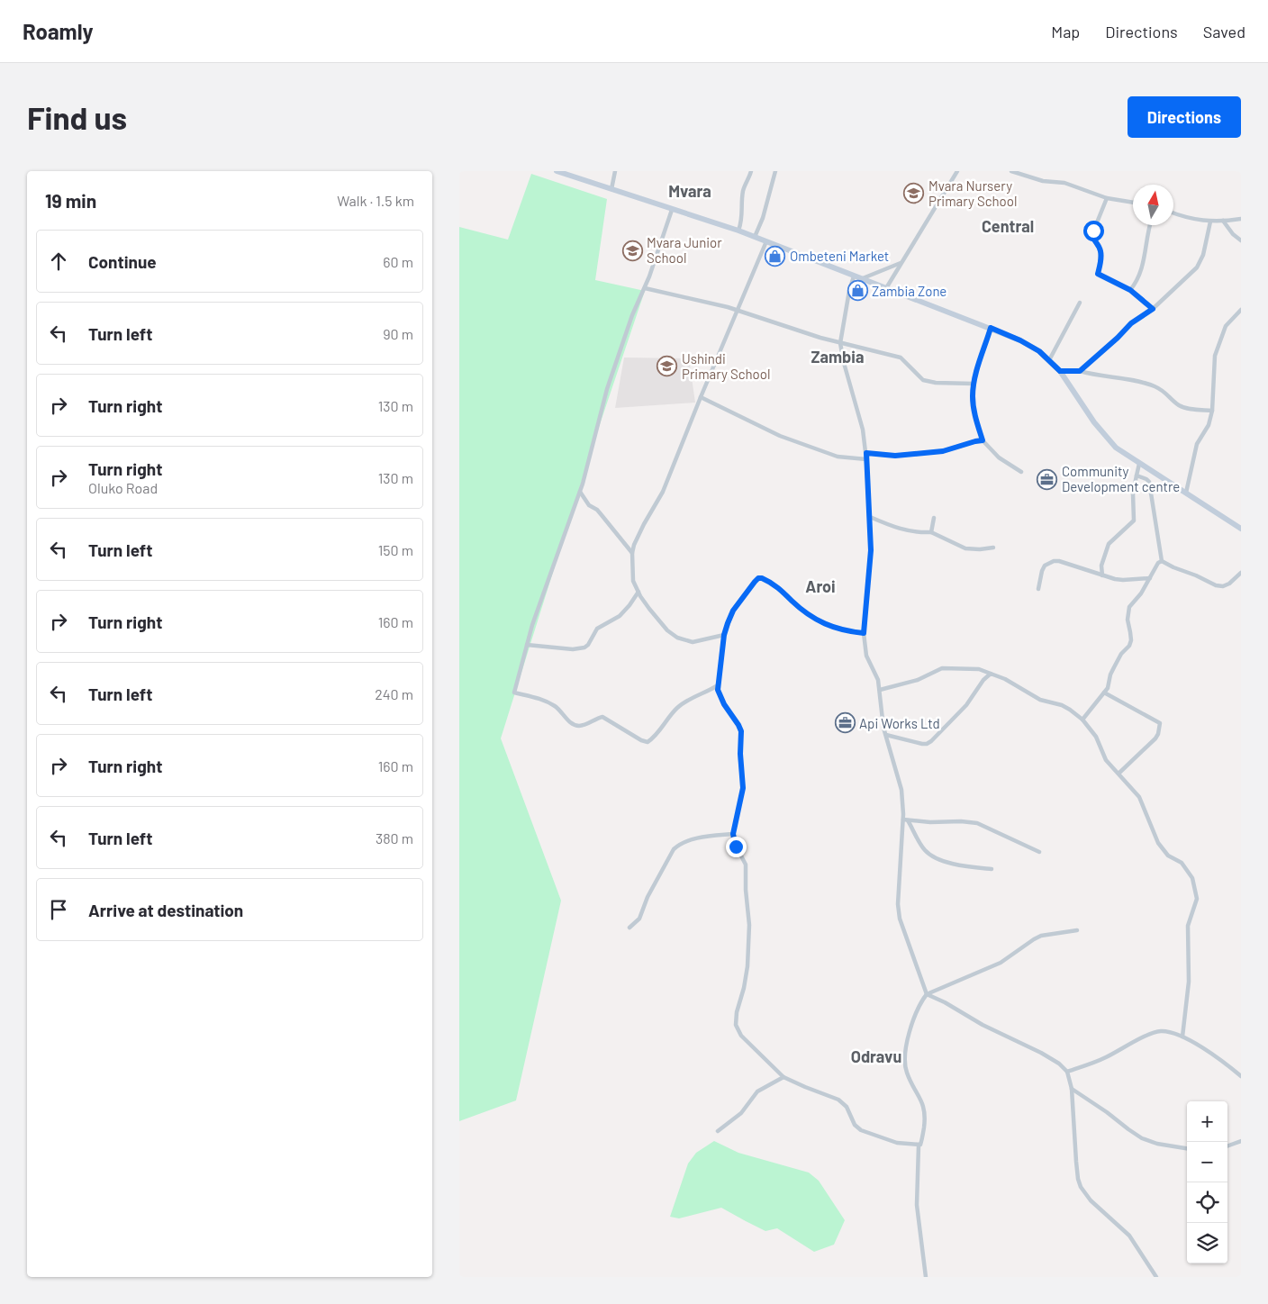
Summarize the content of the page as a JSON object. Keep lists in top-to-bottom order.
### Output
{
  "districts": [
    "Mvara",
    "Central",
    "Zambia",
    "Aroi",
    "Odravu"
  ],
  "places": {
    "school or university": ["Mvara Nursery Primary School", "Mvara Junior School", "Ushindi Primary School"],
    "shop": ["Ombeteni Market", "Zambia Zone"],
    "office": ["Community Development centre", "Api Works Ltd"]
  },
  "north": "top",
  "page": {
    "header": "Roamly",
    "nav": ["Map", "Directions", "Saved"],
    "buttons": "Directions",
    "title": "Find us",
    "heading": ["19 min", "Walk · 1.5 km"],
    "list": [
      ["Continue", "60 m"],
      ["Turn left", "90 m"],
      ["Turn right", "130 m"],
      ["Turn right", "Oluko Road", "130 m"],
      ["Turn left", "150 m"],
      ["Turn right", "160 m"],
      ["Turn left", "240 m"],
      ["Turn right", "160 m"],
      ["Turn left", "380 m"],
      "Arrive at destination"
    ],
    "map_buttons": ["+", "−"]
  }
}
